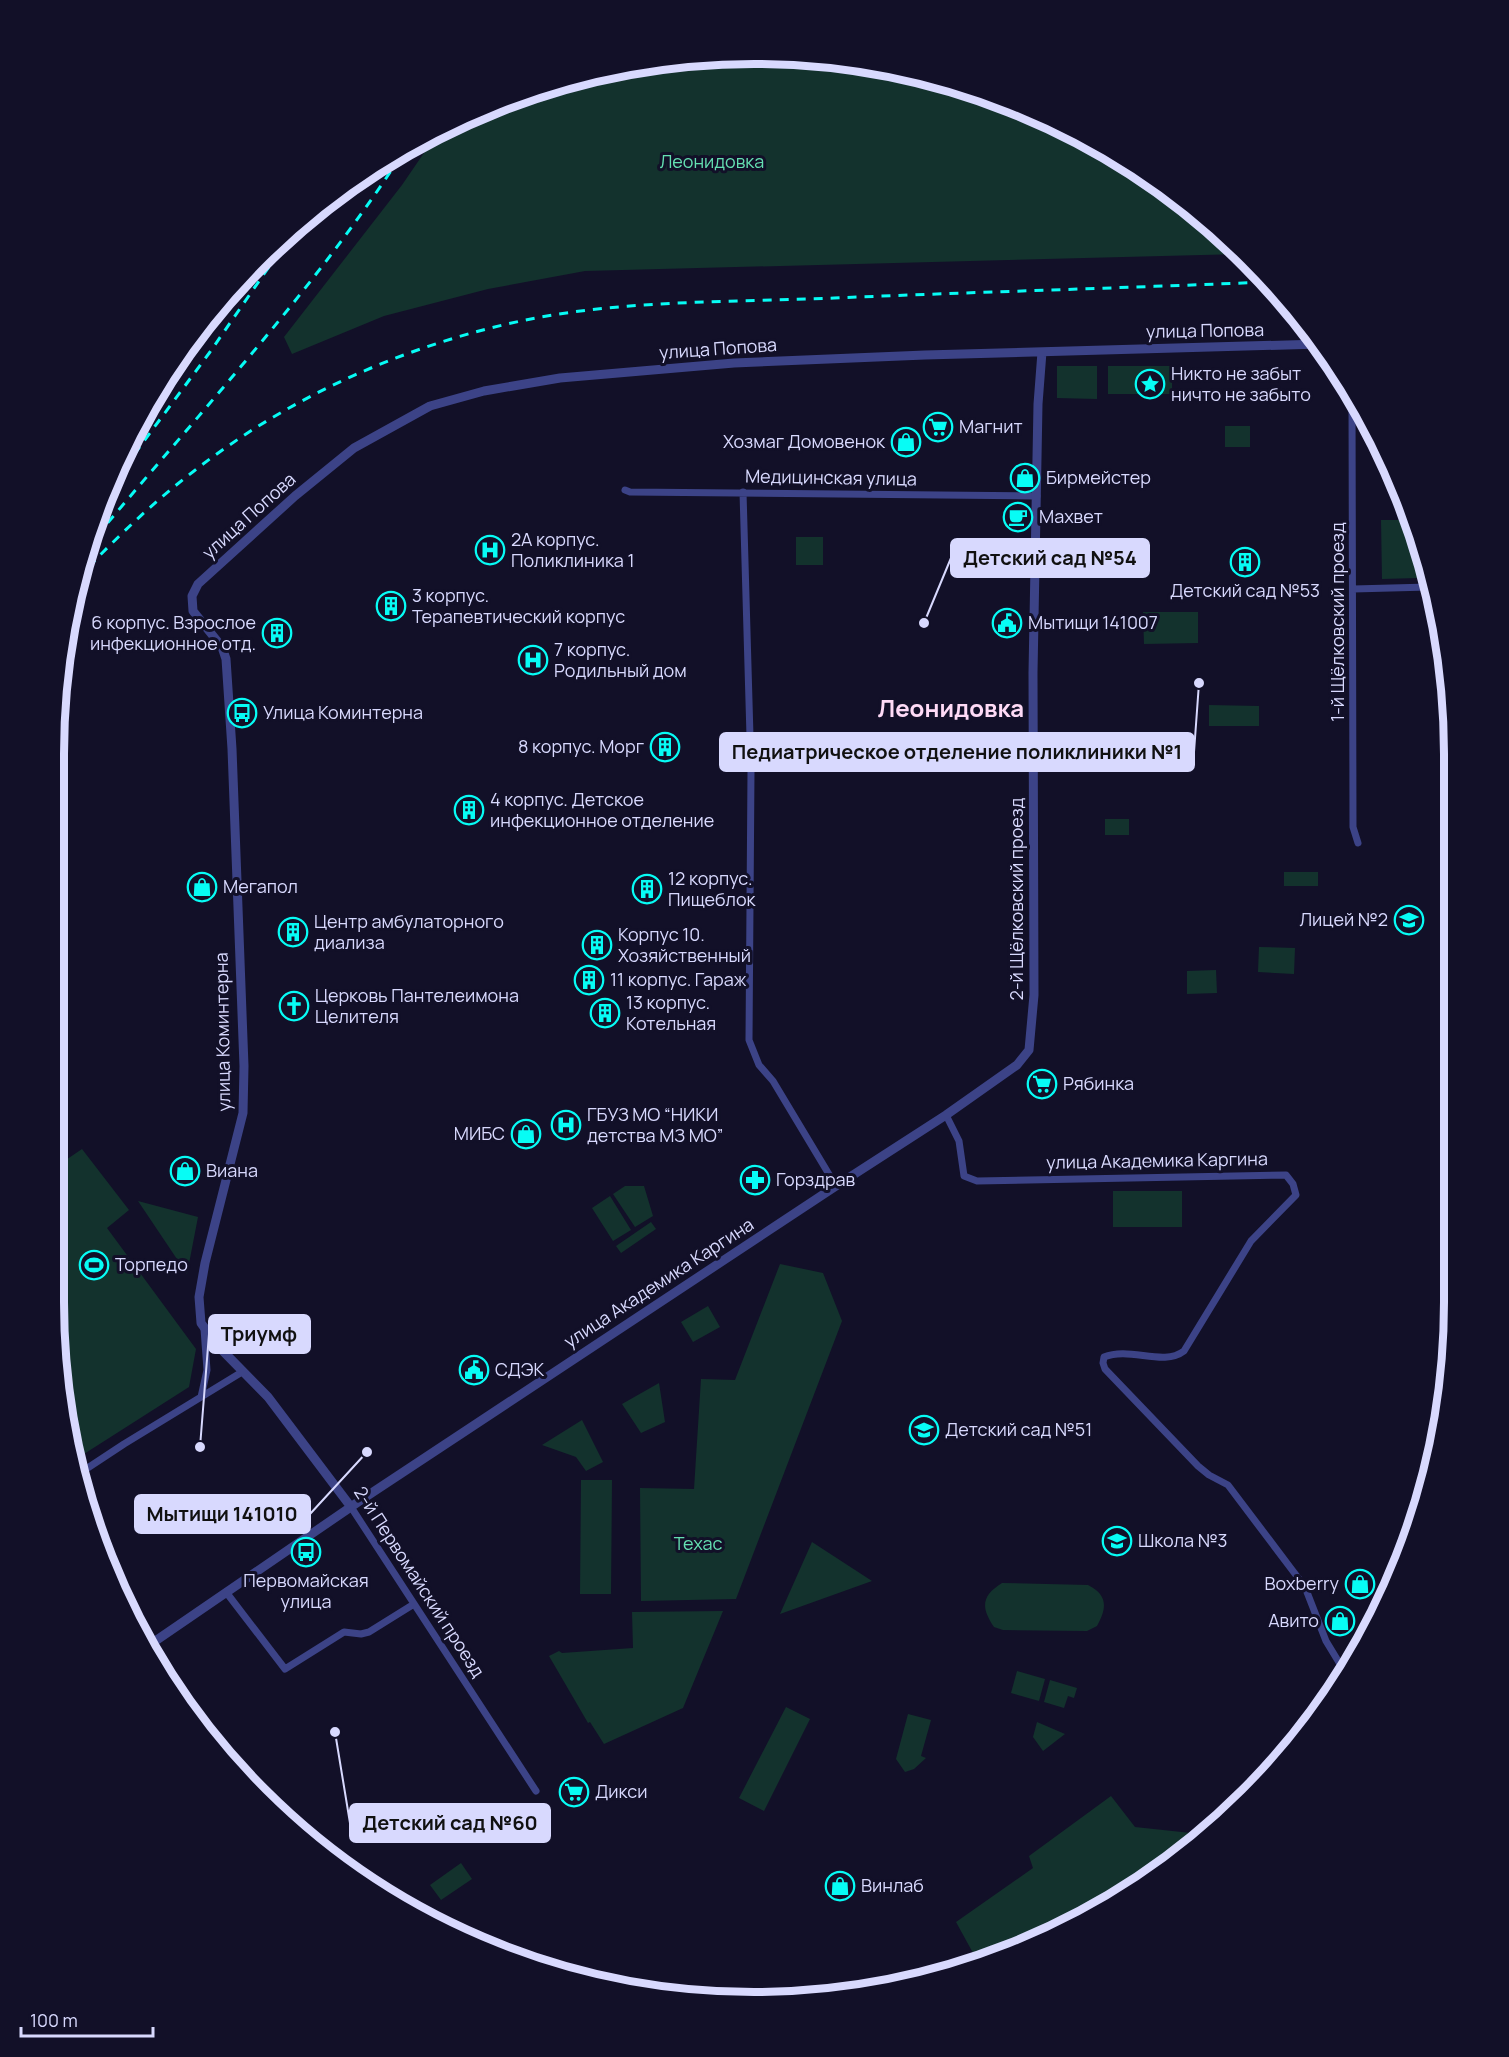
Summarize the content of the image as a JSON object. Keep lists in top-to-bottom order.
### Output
{
  "streets": {
    "street": [
      "улица Попова",
      "Медицинская улица",
      "1-й Щёлковский проезд",
      "2-й Щёлковский проезд",
      "улица Коминтерна",
      "улица Академика Каргина",
      "2-й Первомайский проезд"
    ]
  },
  "crossings": [
    ["улица Попова", "2-й Щёлковский проезд"],
    ["улица Попова", "улица Коминтерна"],
    ["Медицинская улица", "2-й Щёлковский проезд"],
    ["2-й Щёлковский проезд", "улица Академика Каргина"],
    ["улица Академика Каргина", "2-й Первомайский проезд"]
  ],
  "districts": ["Леонидовка"],
  "parks": ["Леонидовка", "Техас"],
  "places": {
    "place": ["Никто не забыт ничто не забыто"],
    "supermarket": ["Магнит", "Рябинка", "Дикси"],
    "shop": [
      "Хозмаг Домовенок",
      "Бирмейстер",
      "Мегапол",
      "МИБС",
      "Виана",
      "Boxberry",
      "Авито",
      "Винлаб"
    ],
    "cafe": ["Махвет"],
    "hospital": ["2А корпус. Поликлиника 1", "7 корпус. Родильный дом", "ГБУЗ МО “НИКИ детства МЗ МО”"],
    "building": [
      "Детский сад №53",
      "3 корпус. Терапевтический корпус",
      "6 корпус. Взрослое инфекционное отд.",
      "8 корпус. Морг",
      "4 корпус. Детское инфекционное отделение",
      "12 корпус. Пищеблок",
      "Центр амбулаторного диализа",
      "Корпус 10. Хозяйственный",
      "11 корпус. Гараж",
      "13 корпус. Котельная"
    ],
    "other": [
      "Детский сад №54",
      "Педиатрическое отделение поликлиники №1",
      "Триумф",
      "Мытищи 141010",
      "Детский сад №60"
    ],
    "public building": ["Мытищи 141007", "СДЭК"],
    "bus stop": ["Улица Коминтерна", "Первомайская улица"],
    "school or university": ["Лицей №2", "Детский сад №51", "Школа №3"],
    "church": ["Церковь Пантелеимона Целителя"],
    "pharmacy": ["Горздрав"],
    "sports": ["Торпедо"]
  },
  "scale_bar": "100 m"
}
